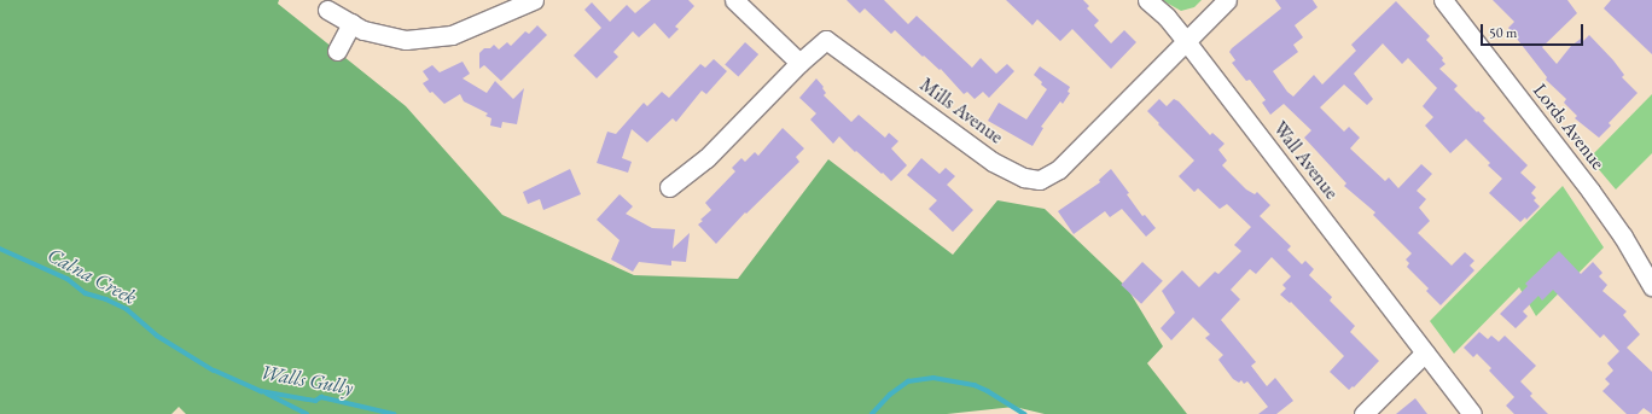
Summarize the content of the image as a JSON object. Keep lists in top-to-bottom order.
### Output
{
  "streets": {
    "street": ["Mills Avenue", "Lords Avenue", "Wall Avenue"]
  },
  "crossings": [
    ["Mills Avenue", "Wall Avenue"]
  ],
  "water": ["Calna Creek", "Walls Gully"],
  "scale_bar": "50 m"
}
